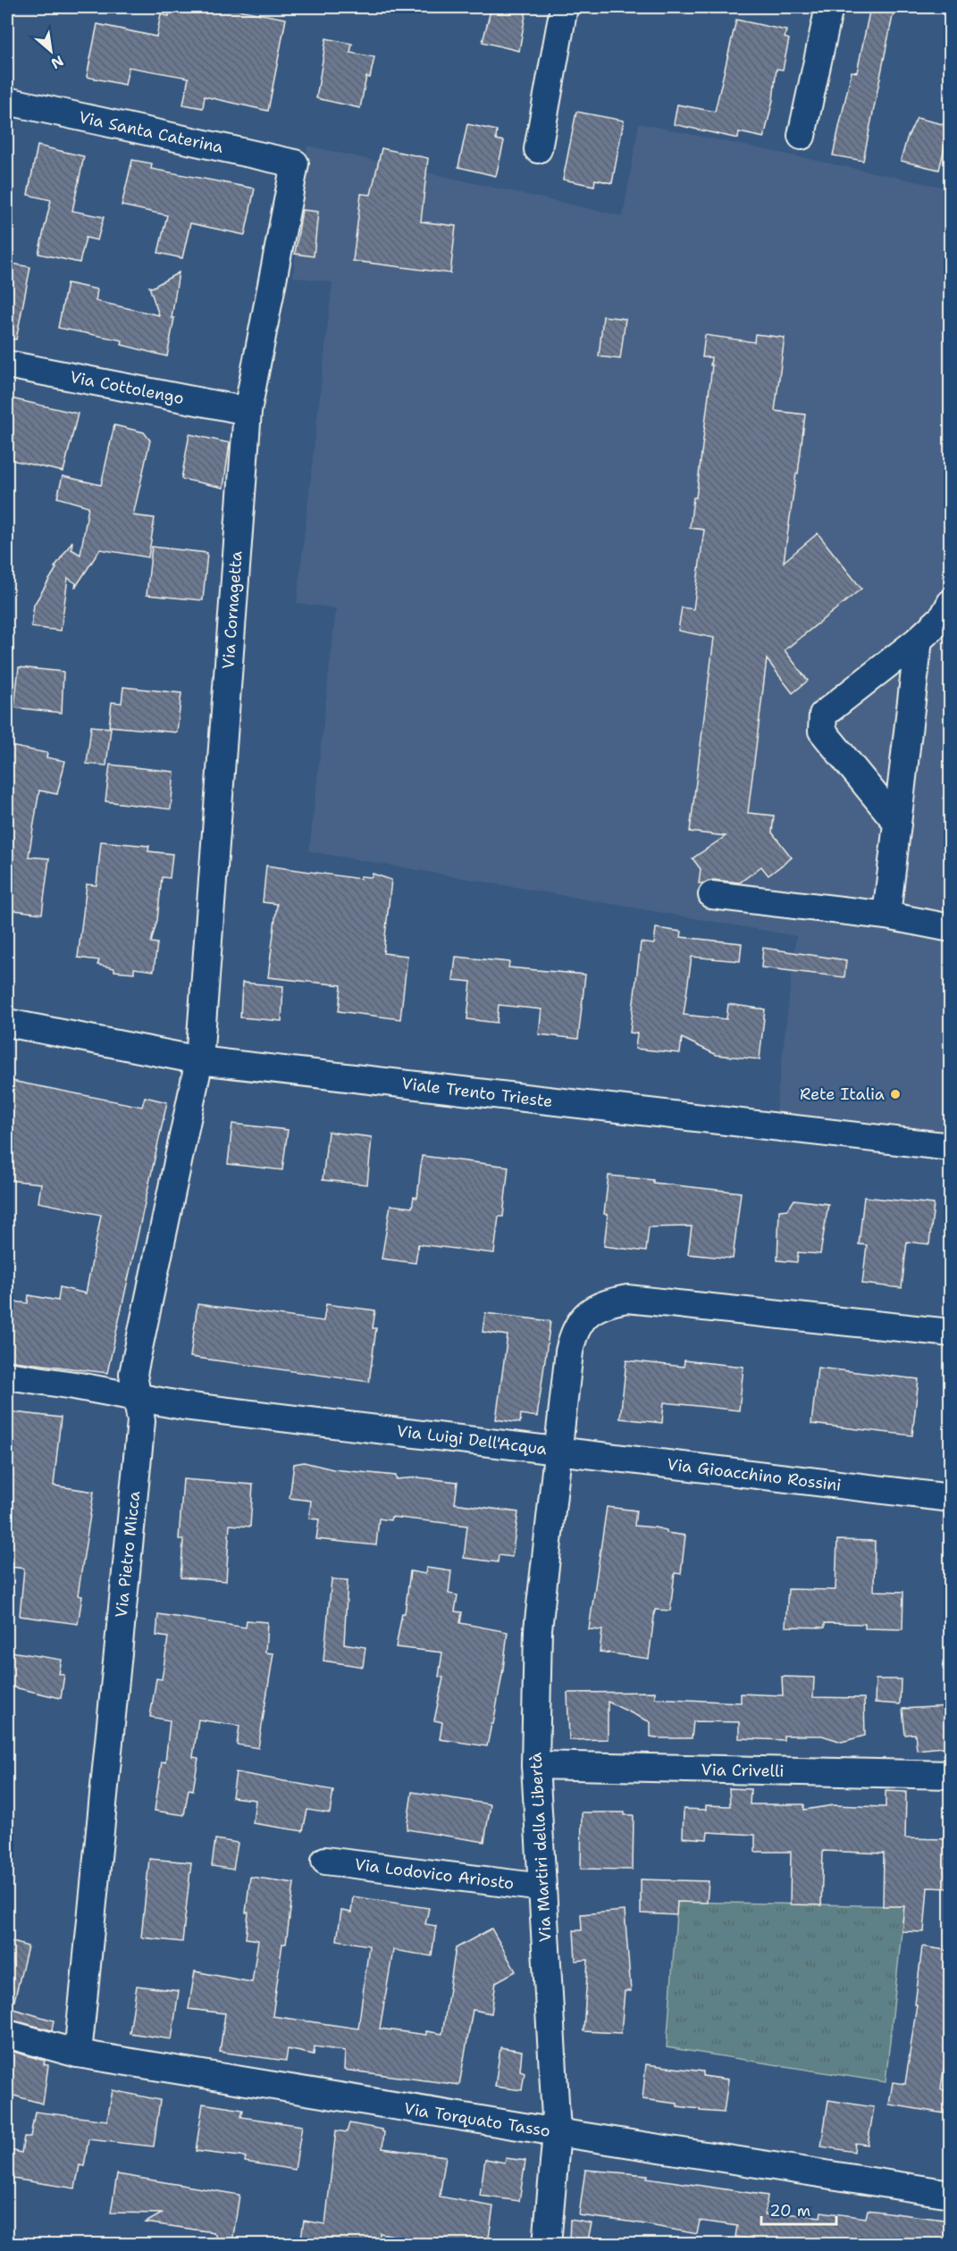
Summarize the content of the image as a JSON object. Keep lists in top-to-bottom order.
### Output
{
  "streets": {
    "street": [
      "Via Santa Caterina",
      "Via Cottolengo",
      "Via Cornagetta",
      "Viale Trento Trieste",
      "Via Luigi Dell'Acqua",
      "Via Gioacchino Rossini",
      "Via Pietro Micca",
      "Via Crivelli",
      "Via Martiri della Libertà",
      "Via Lodovico Ariosto",
      "Via Torquato Tasso"
    ]
  },
  "crossings": [
    ["Via Santa Caterina", "Via Cornagetta"],
    ["Via Cottolengo", "Via Cornagetta"],
    ["Via Cornagetta", "Viale Trento Trieste"],
    ["Via Cornagetta", "Via Pietro Micca"],
    ["Viale Trento Trieste", "Via Pietro Micca"],
    ["Via Luigi Dell'Acqua", "Via Gioacchino Rossini"],
    ["Via Luigi Dell'Acqua", "Via Pietro Micca"],
    ["Via Luigi Dell'Acqua", "Via Martiri della Libertà"],
    ["Via Gioacchino Rossini", "Via Martiri della Libertà"],
    ["Via Pietro Micca", "Via Torquato Tasso"],
    ["Via Crivelli", "Via Martiri della Libertà"],
    ["Via Martiri della Libertà", "Via Lodovico Ariosto"],
    ["Via Martiri della Libertà", "Via Torquato Tasso"]
  ],
  "places": ["Rete Italia"],
  "scale_bar": "20 m",
  "north": "bottom right"
}
